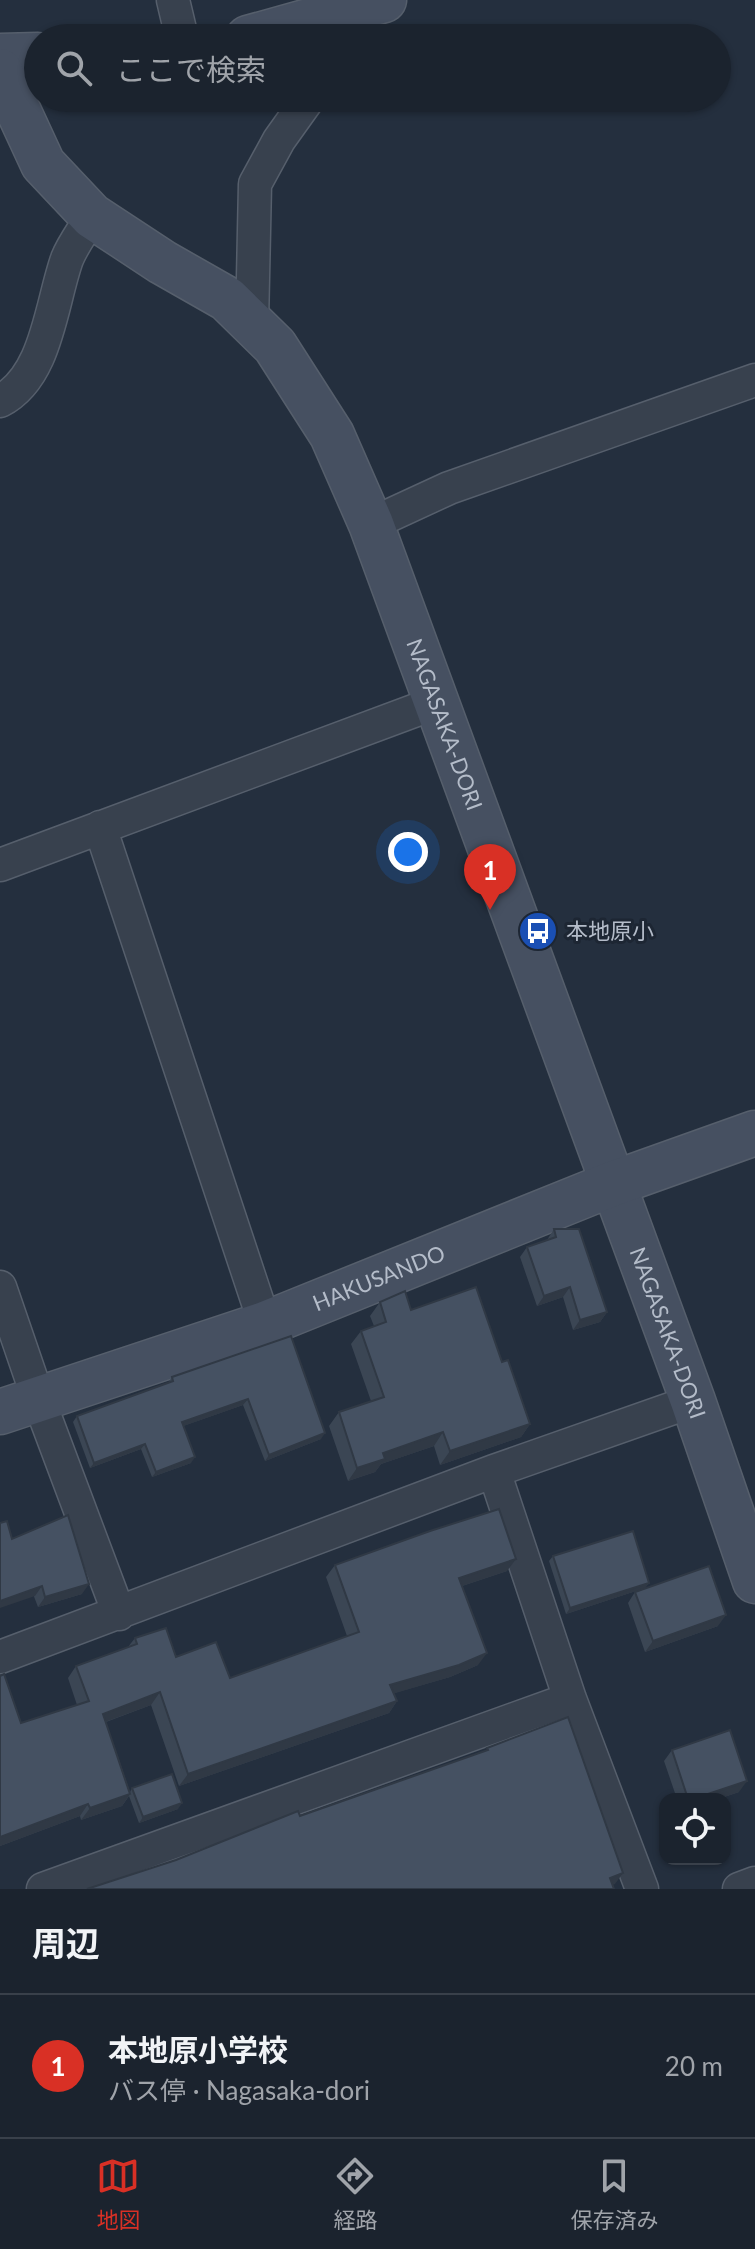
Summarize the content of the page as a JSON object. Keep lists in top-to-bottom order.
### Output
{
  "streets": {
    "street": ["NAGASAKA-DORI", "HAKUSANDO"]
  },
  "crossings": [
    ["NAGASAKA-DORI", "HAKUSANDO"]
  ],
  "places": {
    "bus stop": ["本地原小"]
  },
  "page": {
    "search": "ここで検索",
    "pins": "1",
    "heading": "周辺",
    "list": [
      {
        "mark": "1",
        "name": "本地原小学校",
        "note": "バス停 · Nagasaka-dori",
        "value": "20 m"
      }
    ],
    "nav": ["地図", "経路", "保存済み"]
  }
}
